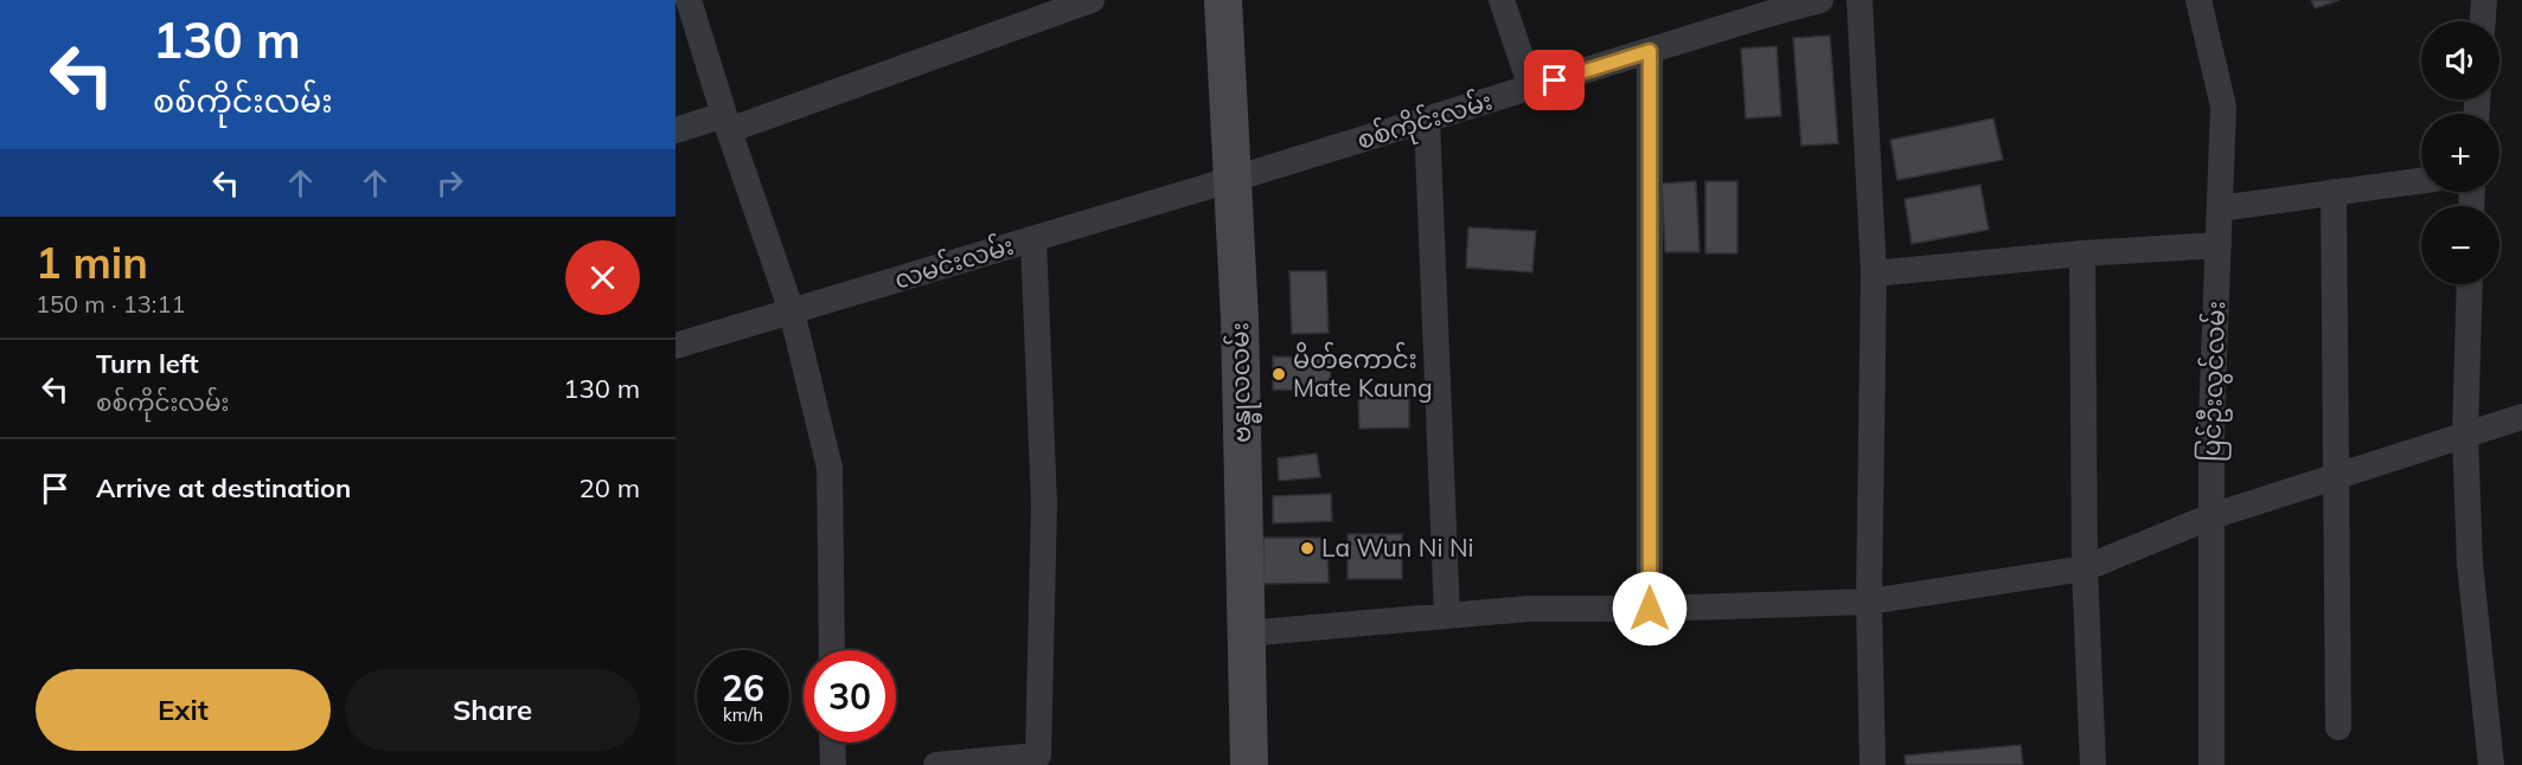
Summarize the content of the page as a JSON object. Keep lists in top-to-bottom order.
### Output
{
  "streets": {
    "street": [
      "စစ်ကိုင်းလမ်း",
      "လမင်းလမ်း",
      "ပြင်ဦးလွင်လမ်း",
      "ဗန္ဓုလလမ်း"
    ]
  },
  "crossings": [
    ["စစ်ကိုင်းလမ်း", "လမင်းလမ်း"],
    ["စစ်ကိုင်းလမ်း", "ဗန္ဓုလလမ်း"],
    ["လမင်းလမ်း", "ဗန္ဓုလလမ်း"]
  ],
  "places": ["မိတ်ကောင်း Mate Kaung", "La Wun Ni Ni"],
  "page": {
    "turn": ["130 m", "စစ်ကိုင်းလမ်း"],
    "map_buttons": ["+", "−"],
    "heading": ["1 min", "150 m · 13:11"],
    "list": [
      {
        "name": "Turn left",
        "note": "စစ်ကိုင်းလမ်း",
        "value": "130 m"
      },
      {
        "name": "Arrive at destination",
        "value": "20 m"
      }
    ],
    "speed": "26 km/h",
    "limit": "30",
    "buttons": ["Exit", "Share"]
  }
}
